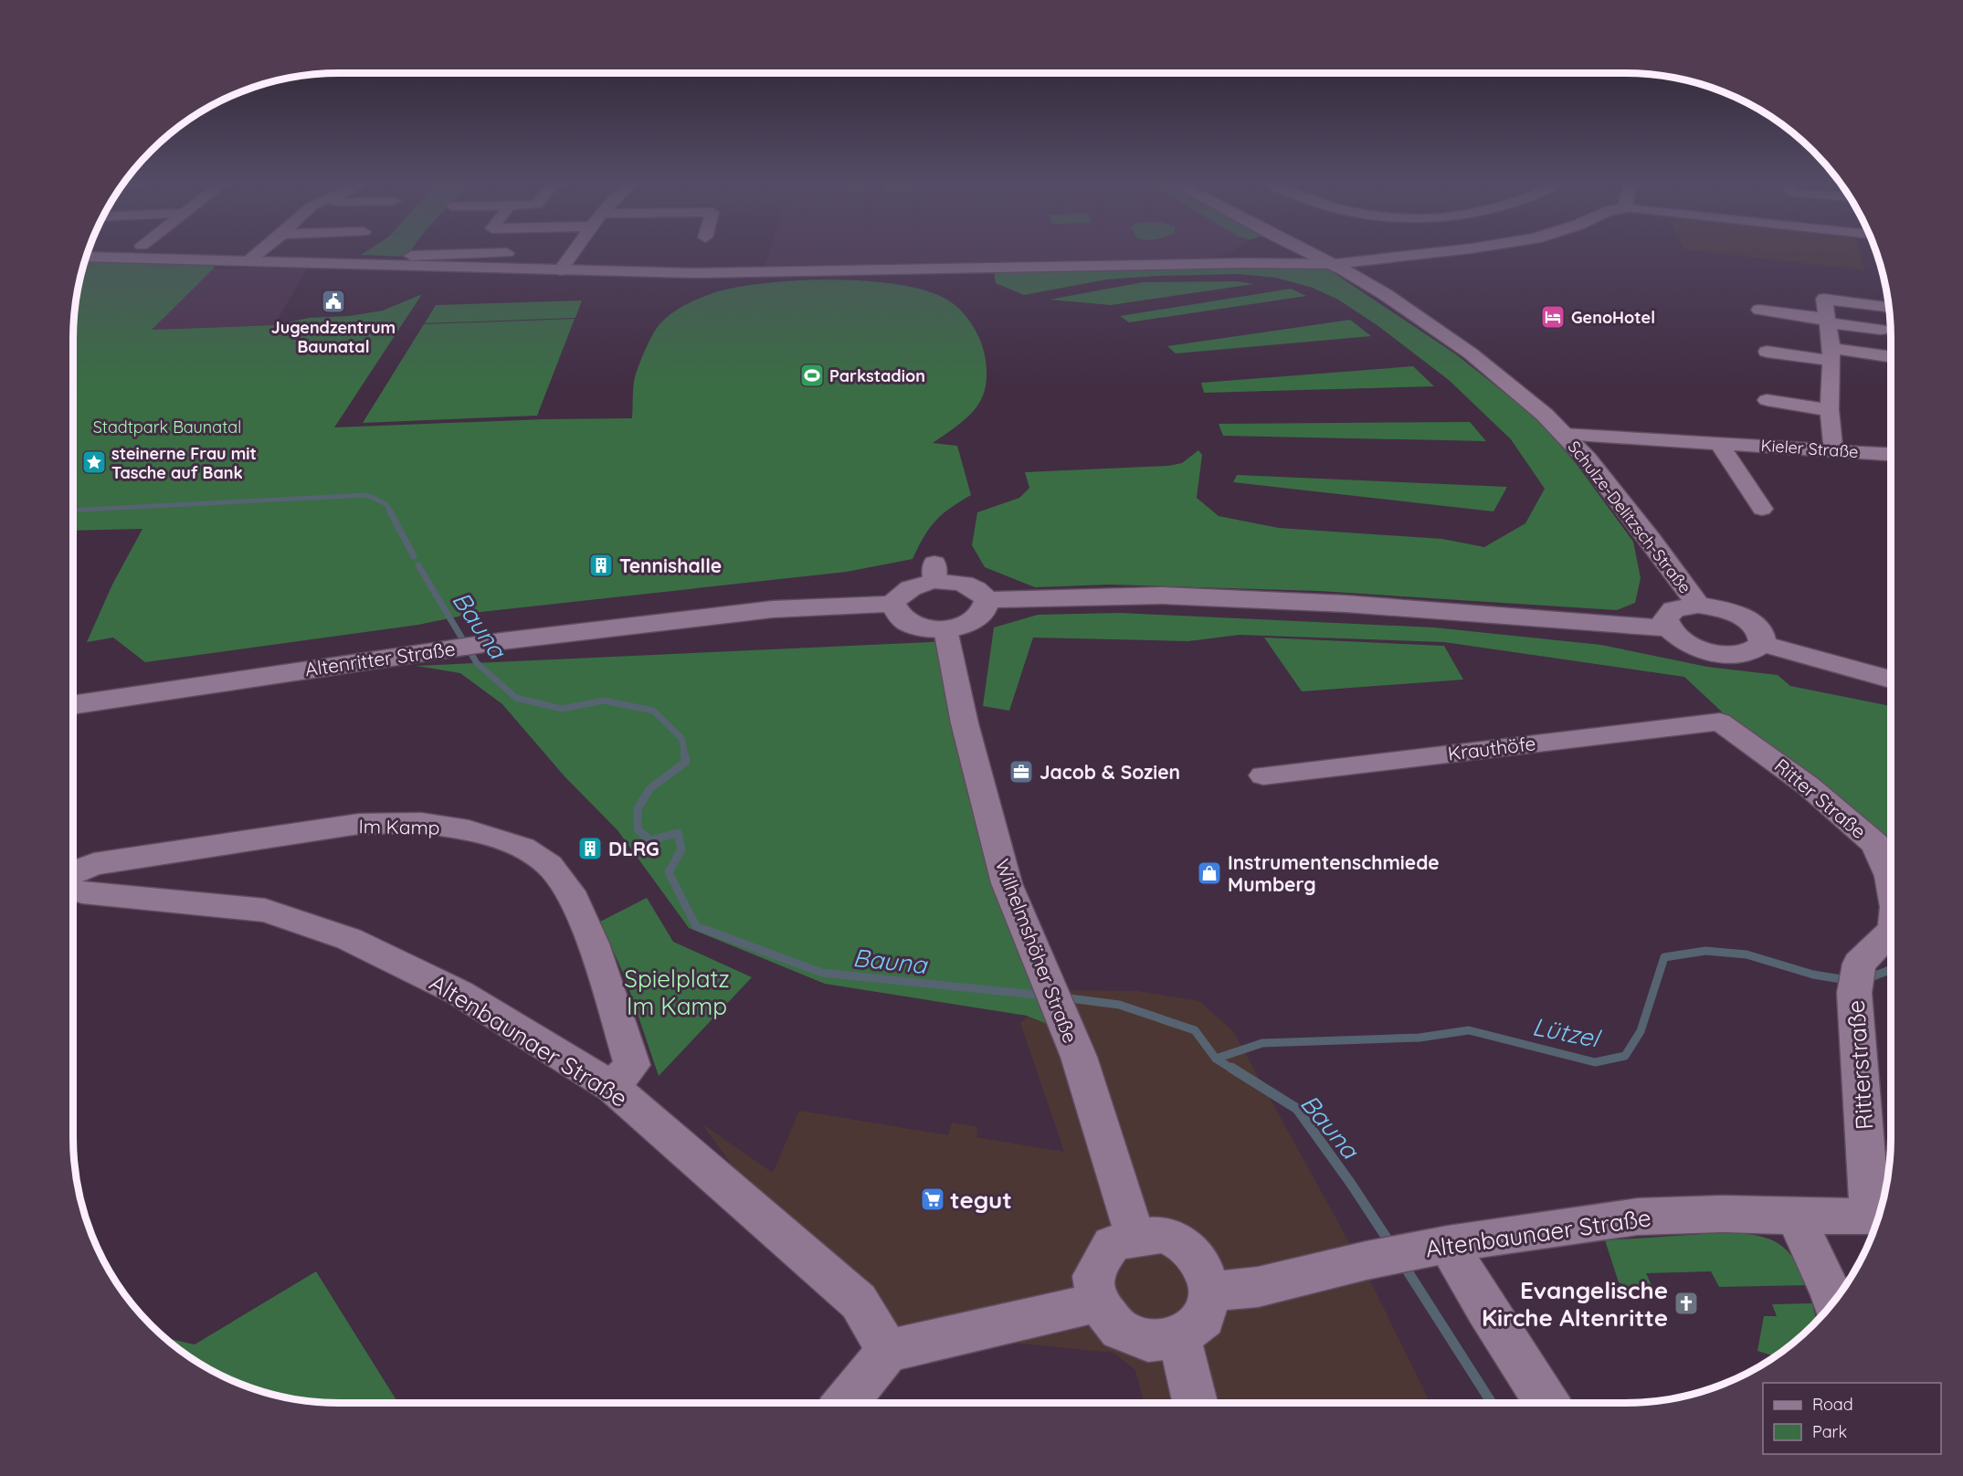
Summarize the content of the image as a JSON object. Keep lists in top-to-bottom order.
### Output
{
  "streets": {
    "main road": ["Schulze-Delitzsch-Straße", "Altenritter Straße"],
    "street": [
      "Kieler Straße",
      "Krauthöfe",
      "Ritter Straße",
      "Im Kamp",
      "Wilhelmshöher Straße",
      "Altenbaunaer Straße",
      "Ritterstraße"
    ]
  },
  "crossings": [
    ["Kieler Straße", "Schulze-Delitzsch-Straße"],
    ["Krauthöfe", "Ritter Straße"],
    ["Im Kamp", "Altenbaunaer Straße"],
    ["Wilhelmshöher Straße", "Altenbaunaer Straße"],
    ["Altenbaunaer Straße", "Ritterstraße"]
  ],
  "water": ["Bauna", "Lützel"],
  "parks": ["Stadtpark Baunatal", "Spielplatz Im Kamp"],
  "places": {
    "public building": ["Jugendzentrum Baunatal"],
    "hotel": ["GenoHotel"],
    "sports": ["Parkstadion"],
    "place": ["steinerne Frau mit Tasche auf Bank"],
    "building": ["Tennishalle", "DLRG"],
    "office": ["Jacob & Sozien"],
    "shop": ["Instrumentenschmiede Mumberg"],
    "supermarket": ["tegut"],
    "church": ["Evangelische Kirche Altenritte"]
  },
  "legend": ["Road", "Park"]
}
